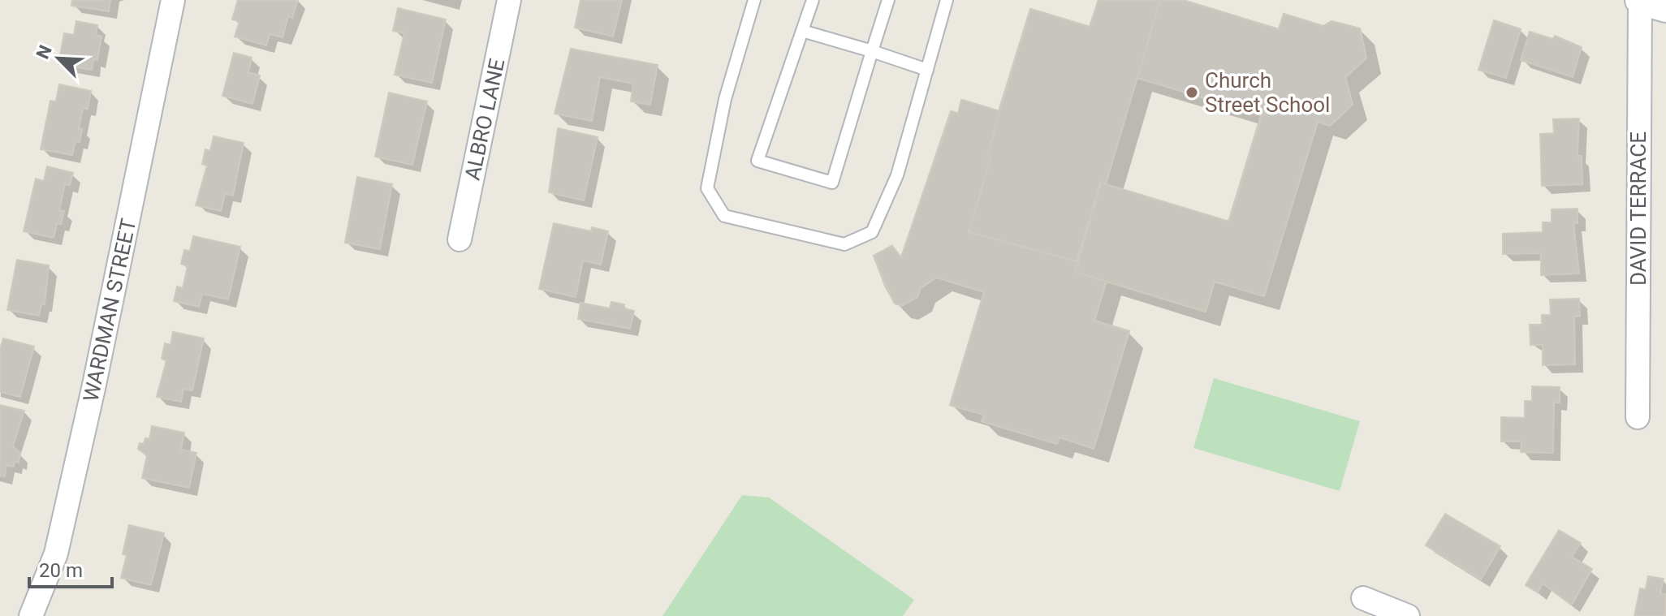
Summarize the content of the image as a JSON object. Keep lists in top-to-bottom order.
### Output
{
  "streets": {
    "street": ["ALBRO LANE", "DAVID TERRACE", "WARDMAN STREET"]
  },
  "places": ["Church Street School"],
  "scale_bar": "20 m",
  "north": "top left"
}
